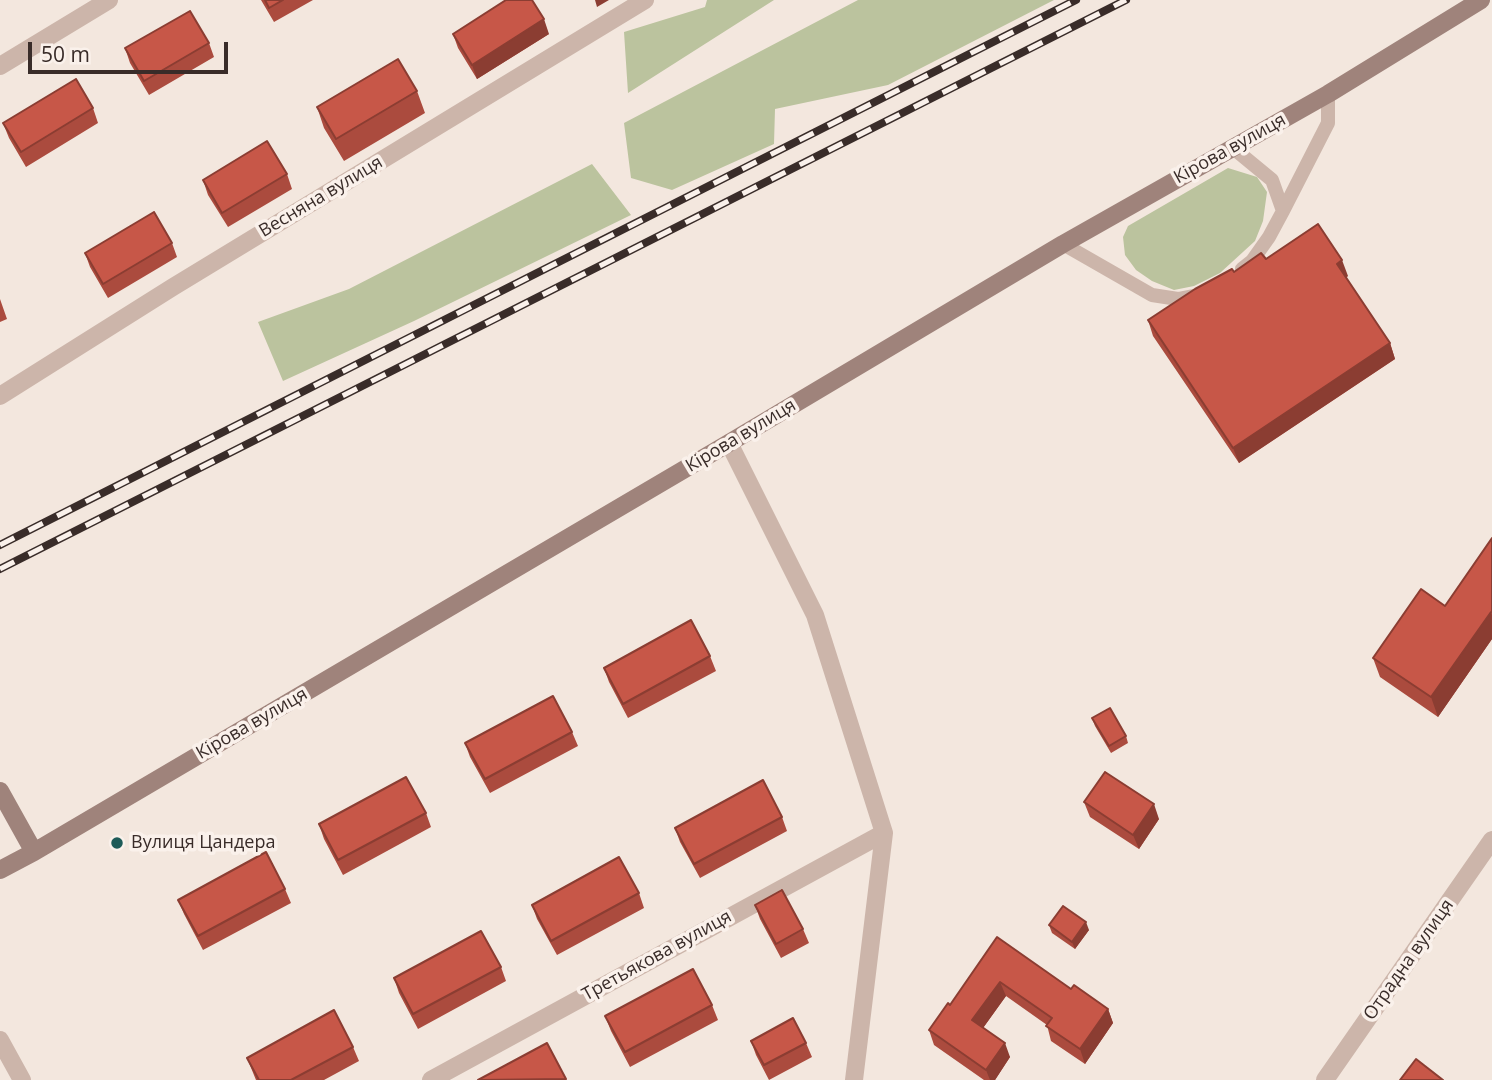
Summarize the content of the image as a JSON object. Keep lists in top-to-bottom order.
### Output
{
  "streets": {
    "main road": ["Кірова вулиця"],
    "street": ["Весняна вулиця", "Третьякова вулиця", "Отрадна вулиця"]
  },
  "places": ["Вулиця Цандера"],
  "scale_bar": "50 m"
}
